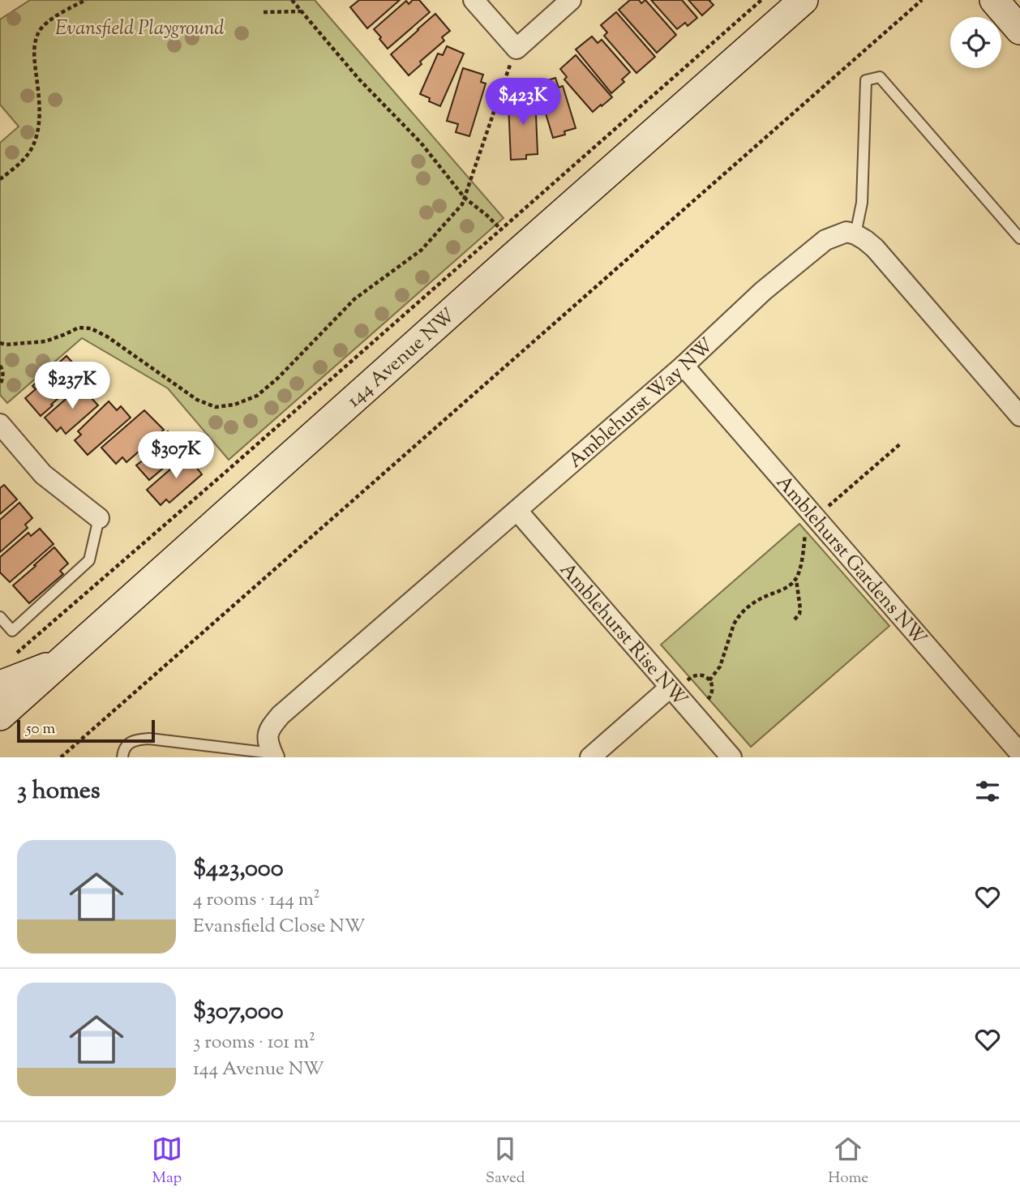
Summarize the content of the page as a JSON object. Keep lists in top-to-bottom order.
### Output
{
  "streets": {
    "main road": ["144 Avenue NW"],
    "street": ["Amblehurst Way NW", "Amblehurst Gardens NW", "Amblehurst Rise NW"]
  },
  "crossings": [
    ["Amblehurst Way NW", "Amblehurst Gardens NW"],
    ["Amblehurst Way NW", "Amblehurst Rise NW"]
  ],
  "parks": ["Evansfield Playground"],
  "scale_bar": "50 m",
  "page": {
    "price": ["$423K", "$237K", "$307K"],
    "scale": "50 m",
    "heading": "3 homes",
    "list": [
      {
        "name": "$423,000",
        "note": "4 rooms · 144 m² · Evansfield Close NW"
      },
      {
        "name": "$307,000",
        "note": "3 rooms · 101 m² · 144 Avenue NW"
      }
    ],
    "tabs": ["Map", "Saved", "Home"]
  }
}
